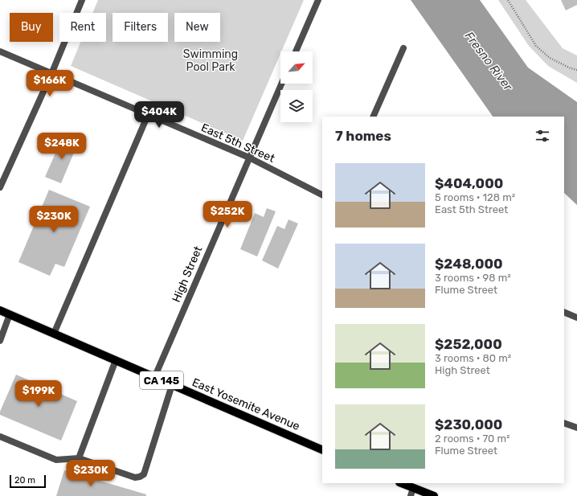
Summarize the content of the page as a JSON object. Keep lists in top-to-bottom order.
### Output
{
  "streets": {
    "main road": ["CA 145", "East Yosemite Avenue"],
    "street": ["East 5th Street", "High Street"]
  },
  "crossings": [
    ["East 5th Street", "High Street"],
    ["High Street", "East Yosemite Avenue"]
  ],
  "water": ["Fresno River"],
  "parks": ["Swimming Pool Park"],
  "scale_bar": "20 m",
  "north": "top right",
  "page": {
    "chip": [
      "Buy",
      "Rent",
      "Filters",
      "New"
    ],
    "price": [
      "$166K",
      "$404K",
      "$248K",
      "$252K",
      "$230K",
      "$199K",
      "$230K"
    ],
    "heading": "7 homes",
    "list": [
      {
        "name": "$404,000",
        "note": "5 rooms · 128 m² · East 5th Street"
      },
      {
        "name": "$248,000",
        "note": "3 rooms · 98 m² · Flume Street"
      },
      {
        "name": "$252,000",
        "note": "3 rooms · 80 m² · High Street"
      },
      {
        "name": "$230,000",
        "note": "2 rooms · 70 m² · Flume Street"
      }
    ],
    "scale": "20 m"
  }
}
